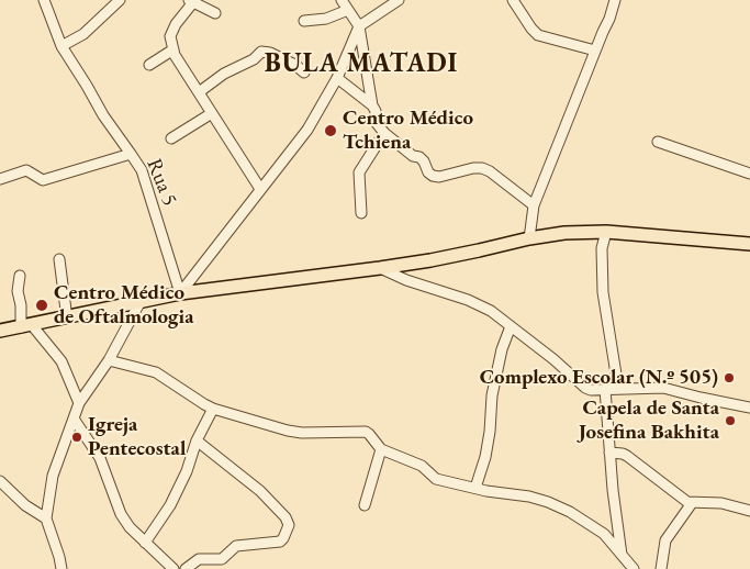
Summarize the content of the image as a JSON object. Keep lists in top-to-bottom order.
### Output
{
  "streets": {
    "street": ["Rua 5"]
  },
  "districts": ["BULA MATADI"],
  "places": [
    "Centro Médico Tchiena",
    "Centro Médico de Oftalmologia",
    "Complexo Escolar (N.º 505)",
    "Capela de Santa Josefina Bakhita",
    "Igreja Pentecostal"
  ]
}
